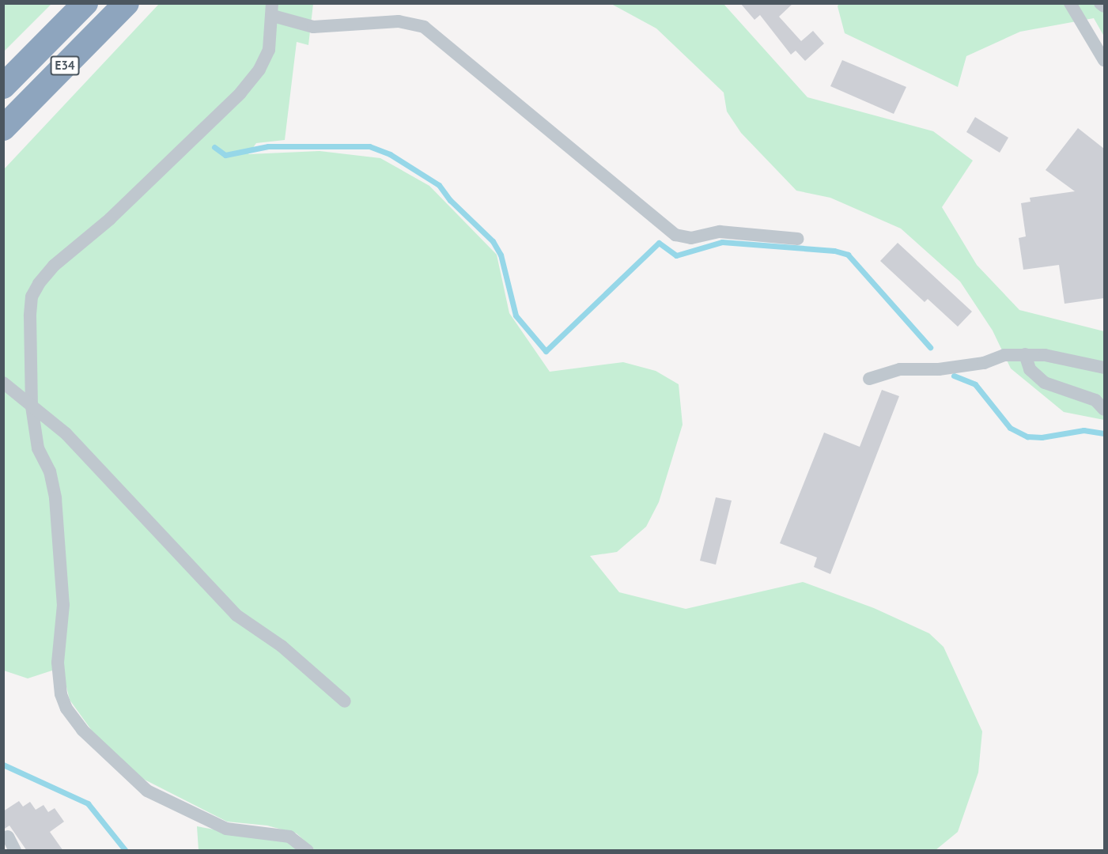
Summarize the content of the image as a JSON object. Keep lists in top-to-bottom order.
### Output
{
  "streets": {
    "highway": ["E34"]
  }
}
